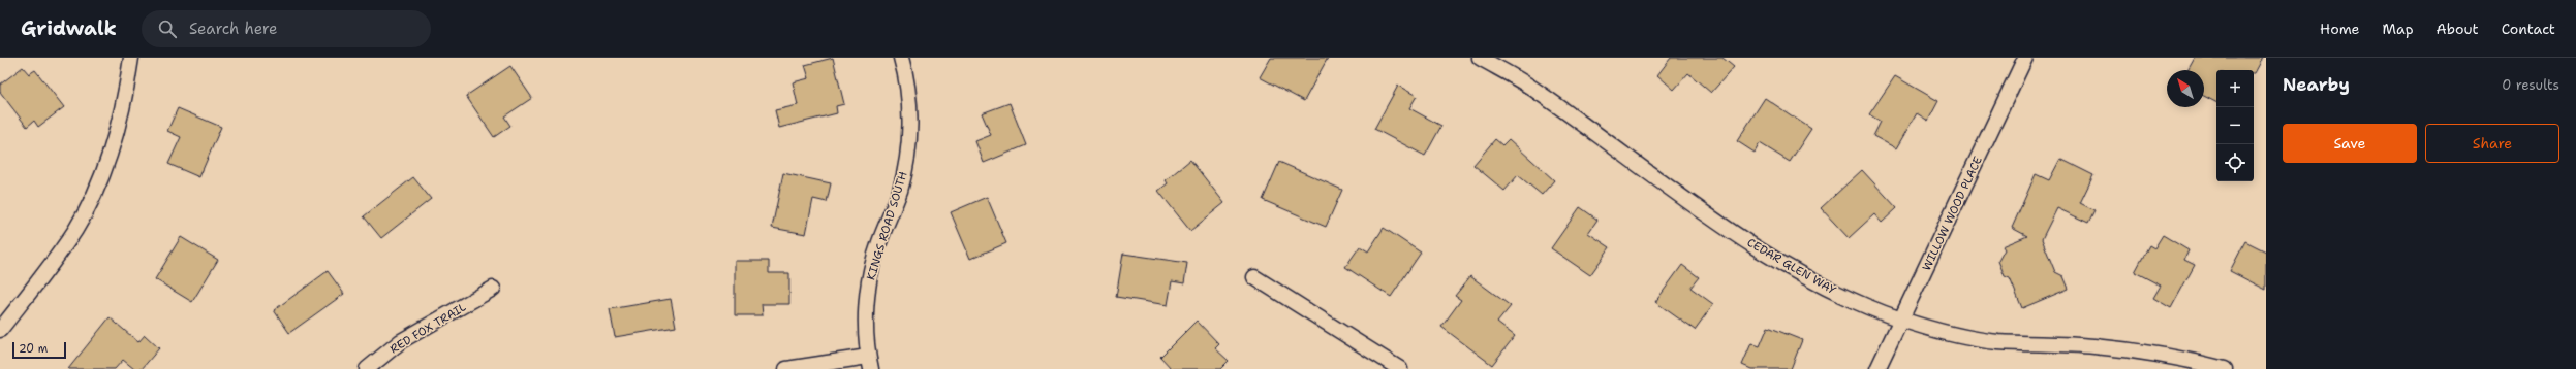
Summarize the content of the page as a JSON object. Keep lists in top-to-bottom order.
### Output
{
  "streets": {
    "street": [
      "WILLOW WOOD PLACE",
      "KINGS ROAD SOUTH",
      "CEDAR GLEN WAY",
      "RED FOX TRAIL"
    ]
  },
  "crossings": [
    ["WILLOW WOOD PLACE", "CEDAR GLEN WAY"]
  ],
  "scale_bar": "20 m",
  "north": "top left",
  "page": {
    "header": "Gridwalk",
    "search": "Search here",
    "nav": [
      "Home",
      "Map",
      "About",
      "Contact"
    ],
    "heading": ["Nearby", "0 results"],
    "map_buttons": ["+", "−"],
    "buttons": ["Save", "Share"],
    "scale": "20 m"
  }
}
